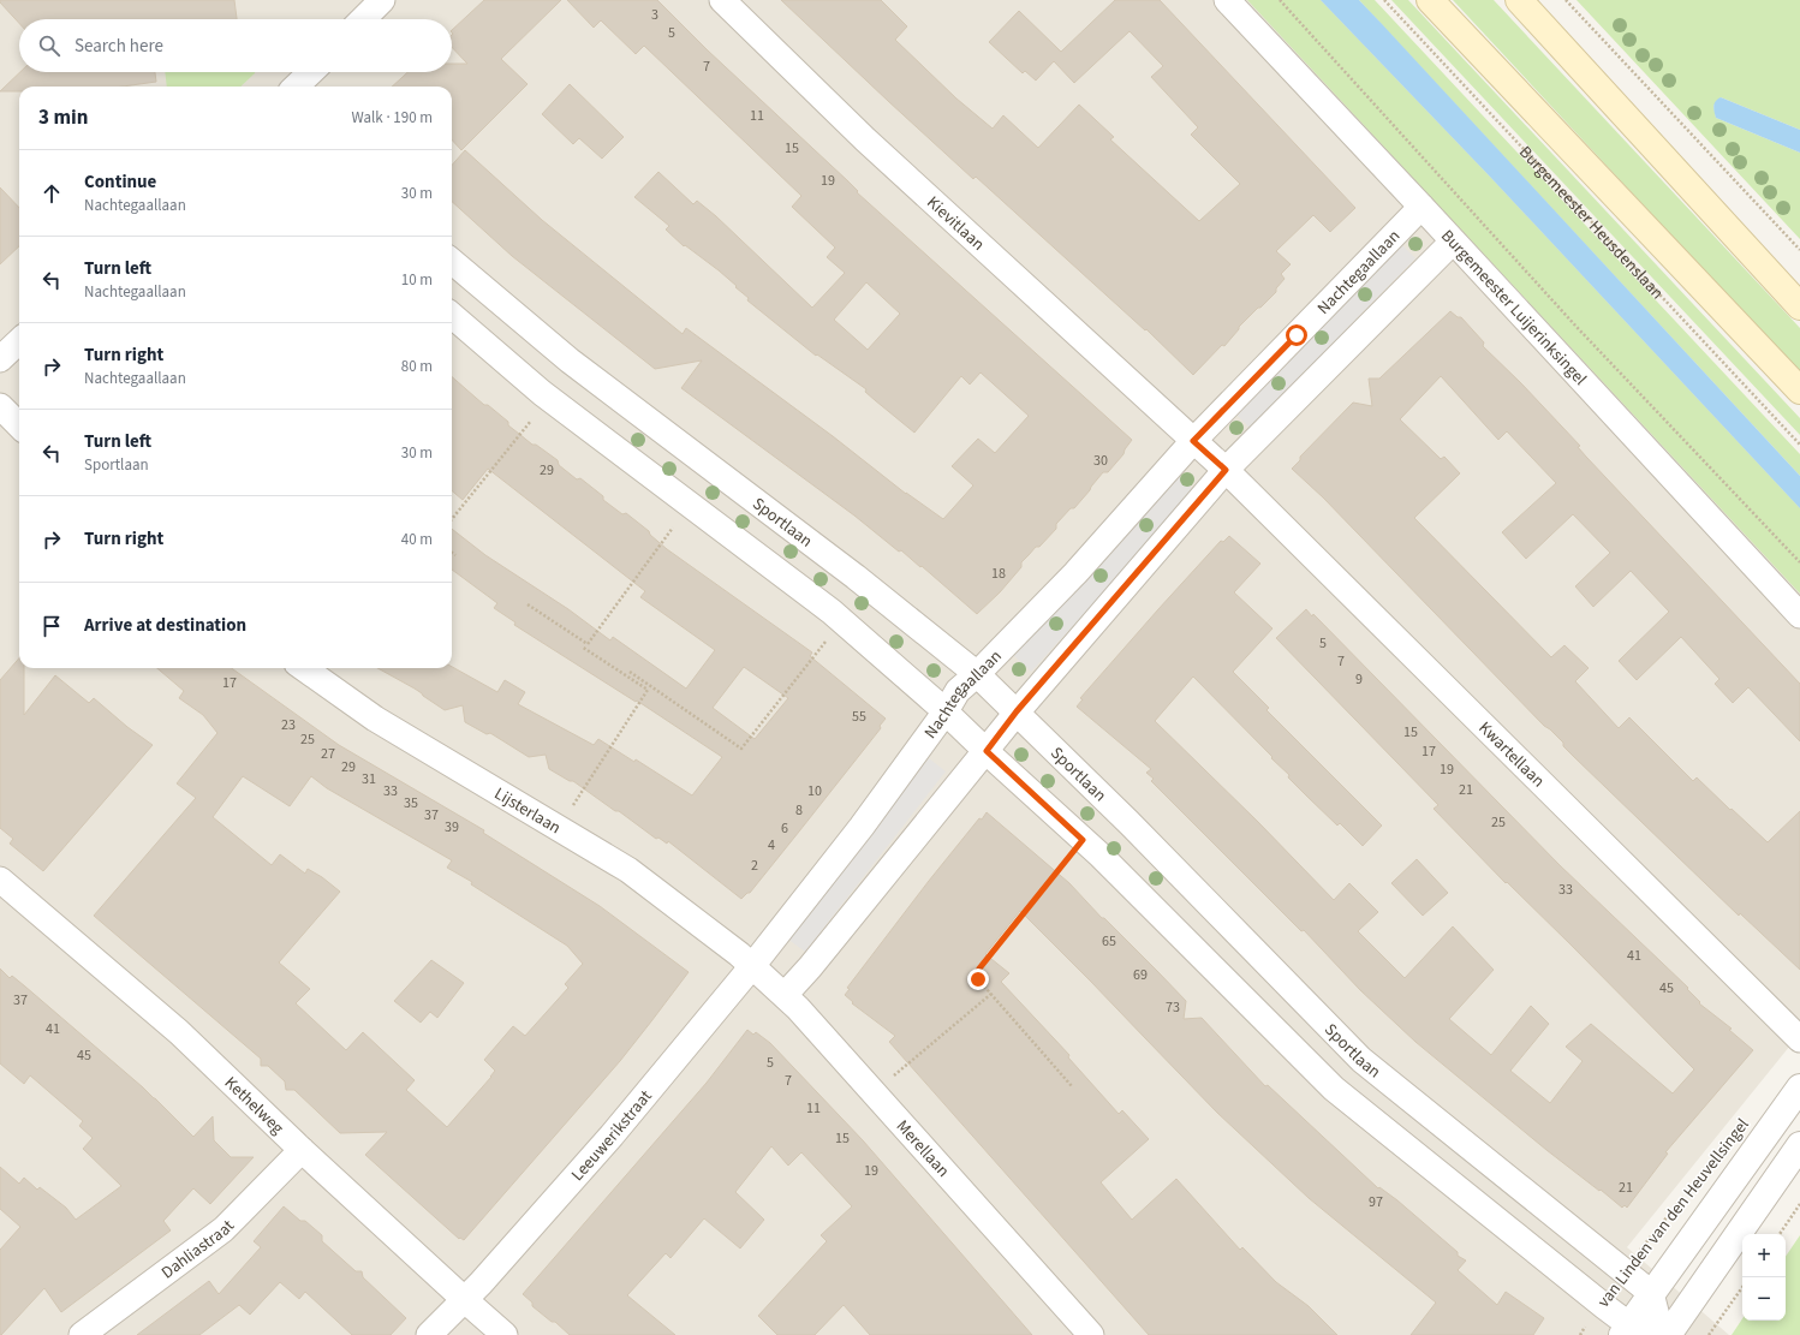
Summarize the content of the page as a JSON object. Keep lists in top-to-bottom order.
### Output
{
  "streets": {
    "main road": ["Burgemeester Heusdenslaan"],
    "street": [
      "Kievitlaan",
      "Nachtegaallaan",
      "Burgemeester Luijerinksingel",
      "Sportlaan",
      "Kwartellaan",
      "Lijsterlaan",
      "Kethelweg",
      "Leeuwerikstraat",
      "Merellaan",
      "van Linden van den Heuvellsingel",
      "Dahliastraat"
    ]
  },
  "crossings": [
    ["Kievitlaan", "Nachtegaallaan"],
    ["Nachtegaallaan", "Burgemeester Luijerinksingel"],
    ["Nachtegaallaan", "Sportlaan"],
    ["Nachtegaallaan", "Lijsterlaan"],
    ["Nachtegaallaan", "Leeuwerikstraat"],
    ["Nachtegaallaan", "Merellaan"],
    ["Sportlaan", "van Linden van den Heuvellsingel"],
    ["Lijsterlaan", "Leeuwerikstraat"],
    ["Lijsterlaan", "Merellaan"],
    ["Kethelweg", "Leeuwerikstraat"],
    ["Kethelweg", "Dahliastraat"],
    ["Leeuwerikstraat", "Merellaan"]
  ],
  "house_numbers": [
    "3",
    "5",
    "7",
    "11",
    "15",
    "19",
    "30",
    "29",
    "18",
    "5",
    "7",
    "9",
    "17",
    "55",
    "23",
    "15",
    "25",
    "17",
    "27",
    "29",
    "19",
    "31",
    "21",
    "33",
    "10",
    "35",
    "8",
    "37",
    "25",
    "39",
    "6",
    "4",
    "2",
    "33",
    "65",
    "41",
    "69",
    "45",
    "37",
    "73",
    "41",
    "45",
    "5",
    "7",
    "11",
    "15",
    "19",
    "21",
    "97"
  ],
  "page": {
    "search": "Search here",
    "heading": ["3 min", "Walk · 190 m"],
    "list": [
      ["Continue", "Nachtegaallaan", "30 m"],
      ["Turn left", "Nachtegaallaan", "10 m"],
      ["Turn right", "Nachtegaallaan", "80 m"],
      ["Turn left", "Sportlaan", "30 m"],
      ["Turn right", "40 m"],
      "Arrive at destination"
    ],
    "map_buttons": ["+", "−"]
  }
}
